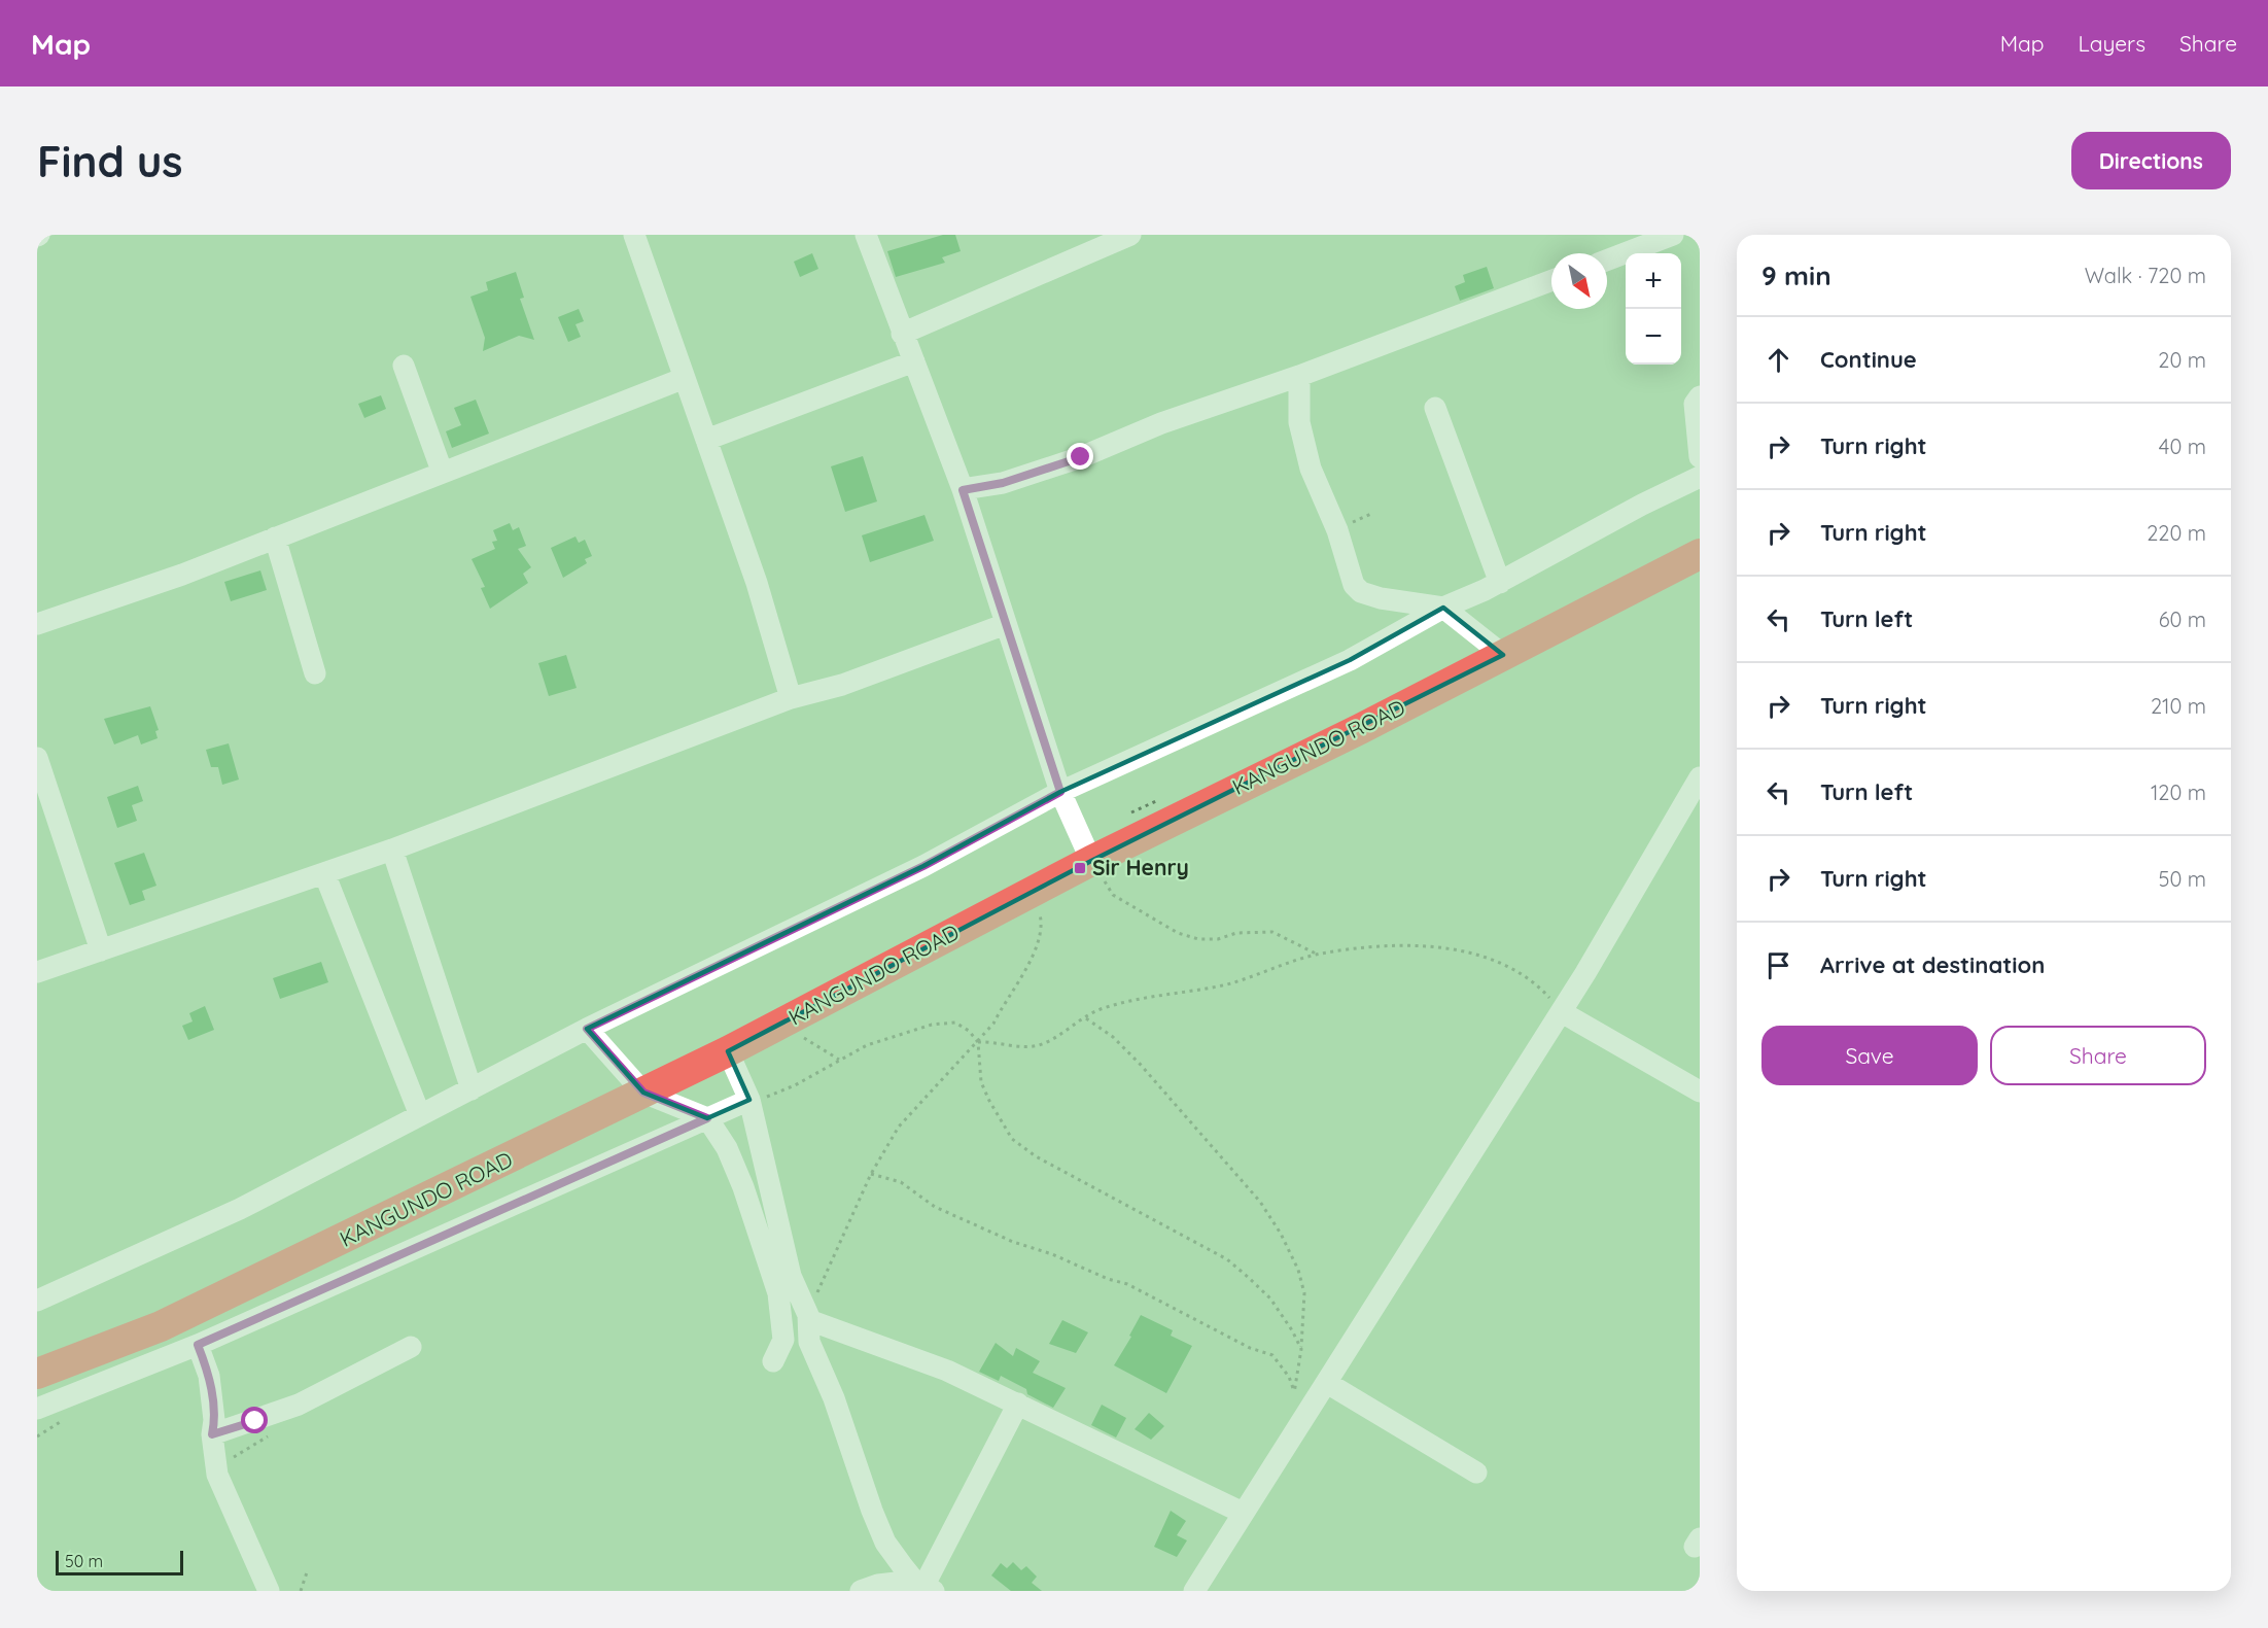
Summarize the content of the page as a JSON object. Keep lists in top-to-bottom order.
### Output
{
  "streets": {
    "highway": ["KANGUNDO ROAD"]
  },
  "places": {
    "transit": ["Sir Henry"]
  },
  "scale_bar": "50 m",
  "north": "bottom right",
  "page": {
    "header": "Map",
    "nav": ["Map", "Layers", "Share"],
    "buttons": [
      "Directions",
      ["Save", "Share"]
    ],
    "title": "Find us",
    "heading": ["9 min", "Walk · 720 m"],
    "map_buttons": ["+", "−"],
    "list": [
      ["Continue", "20 m"],
      ["Turn right", "40 m"],
      ["Turn right", "220 m"],
      ["Turn left", "60 m"],
      ["Turn right", "210 m"],
      ["Turn left", "120 m"],
      ["Turn right", "50 m"],
      "Arrive at destination"
    ],
    "scale": "50 m"
  }
}
